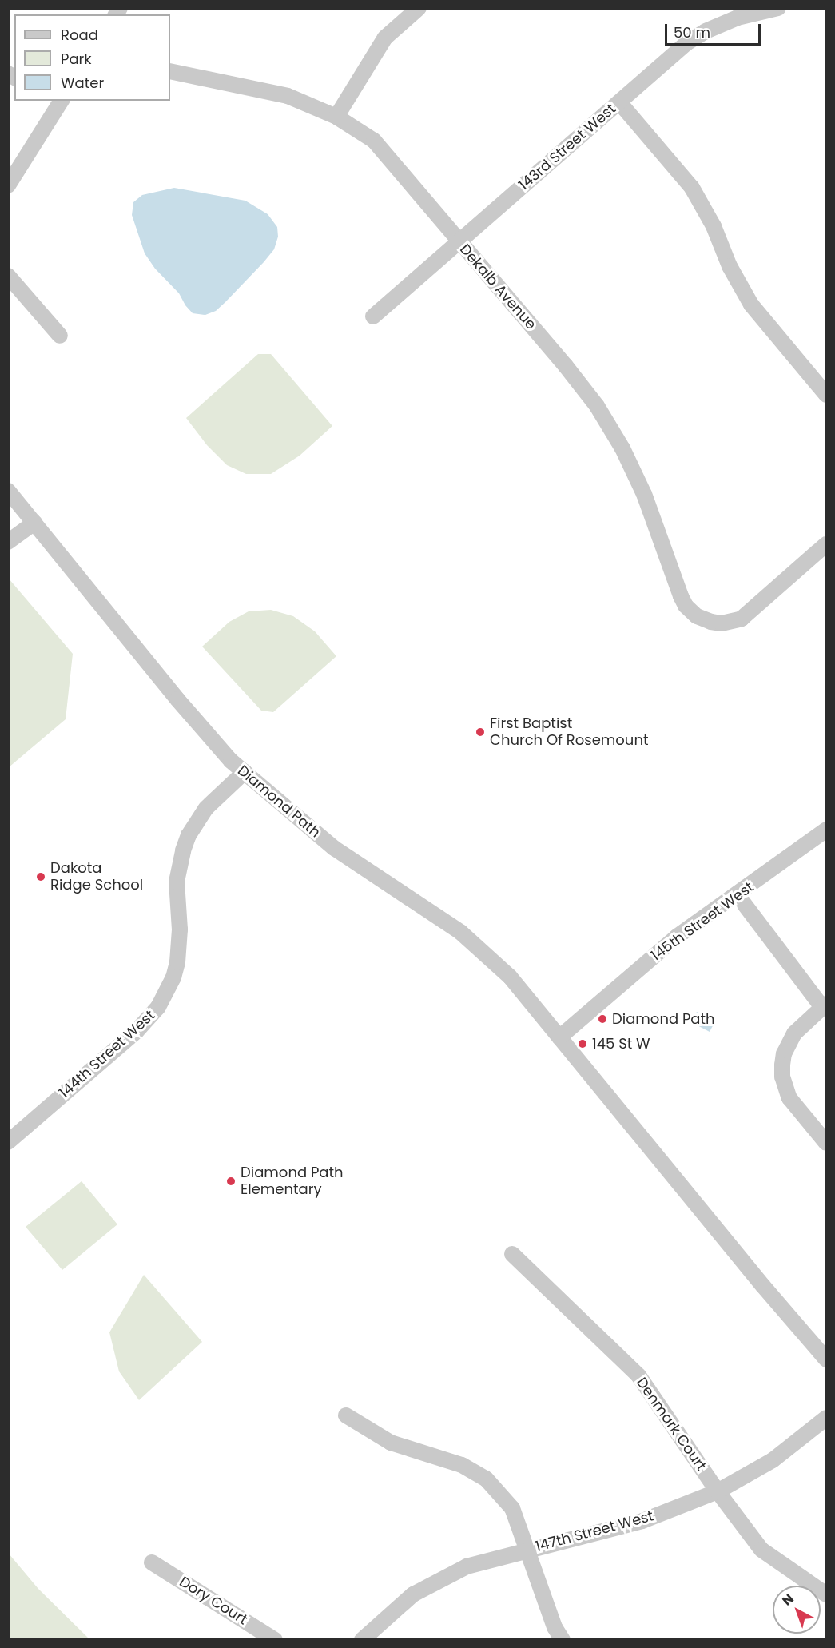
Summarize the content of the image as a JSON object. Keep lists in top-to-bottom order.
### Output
{
  "streets": {
    "street": [
      "143rd Street West",
      "Dekalb Avenue",
      "Diamond Path",
      "145th Street West",
      "144th Street West",
      "Denmark Court",
      "147th Street West",
      "Dory Court"
    ]
  },
  "crossings": [
    ["143rd Street West", "Dekalb Avenue"],
    ["Diamond Path", "145th Street West"],
    ["Diamond Path", "144th Street West"],
    ["Denmark Court", "147th Street West"]
  ],
  "places": [
    "First Baptist Church Of Rosemount",
    "Dakota Ridge School",
    "Diamond Path",
    "145 St W",
    "Diamond Path Elementary"
  ],
  "legend": ["Road", "Park", "Water"],
  "scale_bar": "50 m",
  "north": "top left"
}
